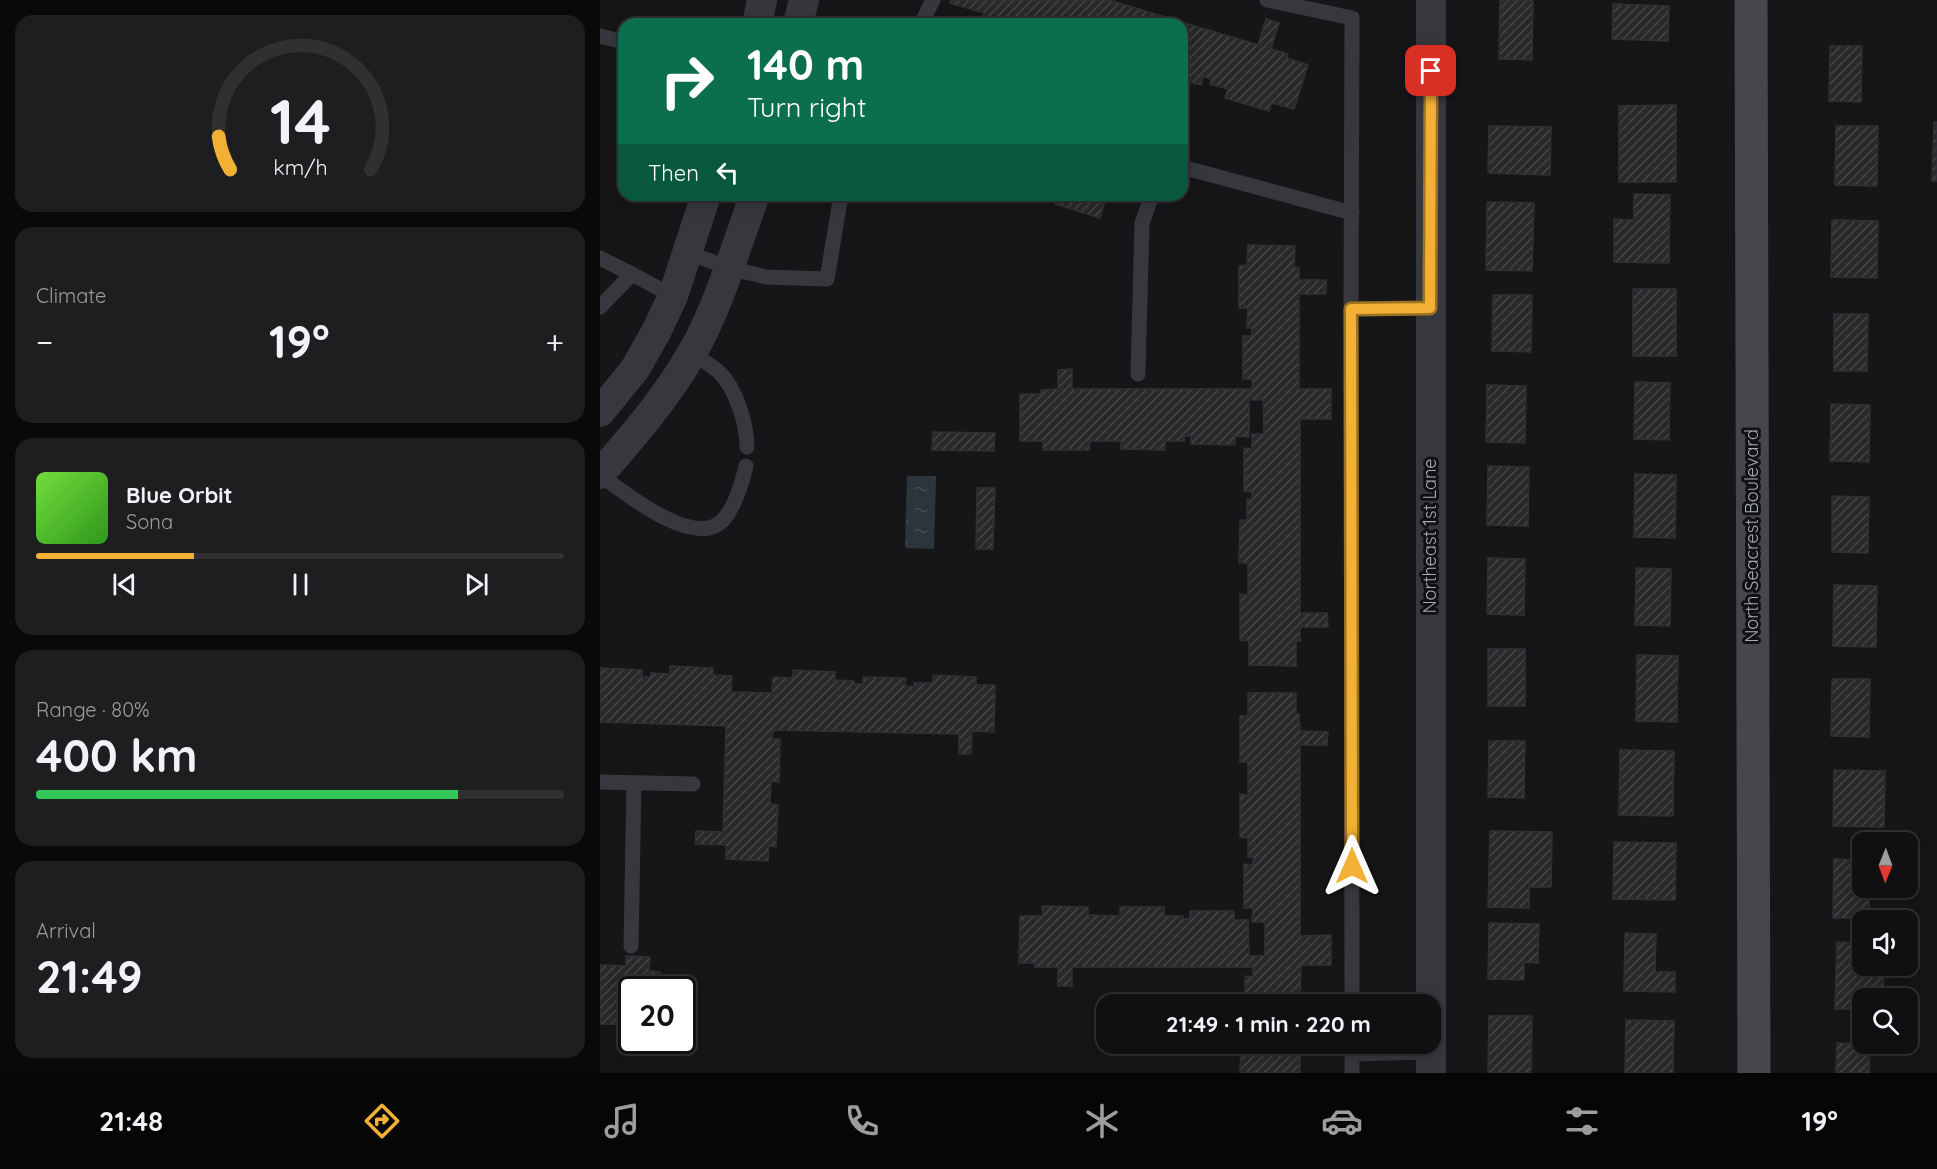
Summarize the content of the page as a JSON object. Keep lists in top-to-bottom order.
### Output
{
  "streets": {
    "street": ["Northeast 1st Lane", "North Seacrest Boulevard"]
  },
  "north": "bottom",
  "page": {
    "turn": ["140 m", "Turn right"],
    "then": "Then",
    "tile": [
      "Climate",
      ["Range · 80%", "400 km"],
      ["Arrival", "21:49"]
    ],
    "heat": ["−", "19°", "+"],
    "song": ["Blue Orbit", "Sona"],
    "limit": "20",
    "trip": "21:49 · 1 min · 220 m",
    "tabs": ["21:48", "19°"],
    "gauge": ["14", "km/h"]
  }
}
